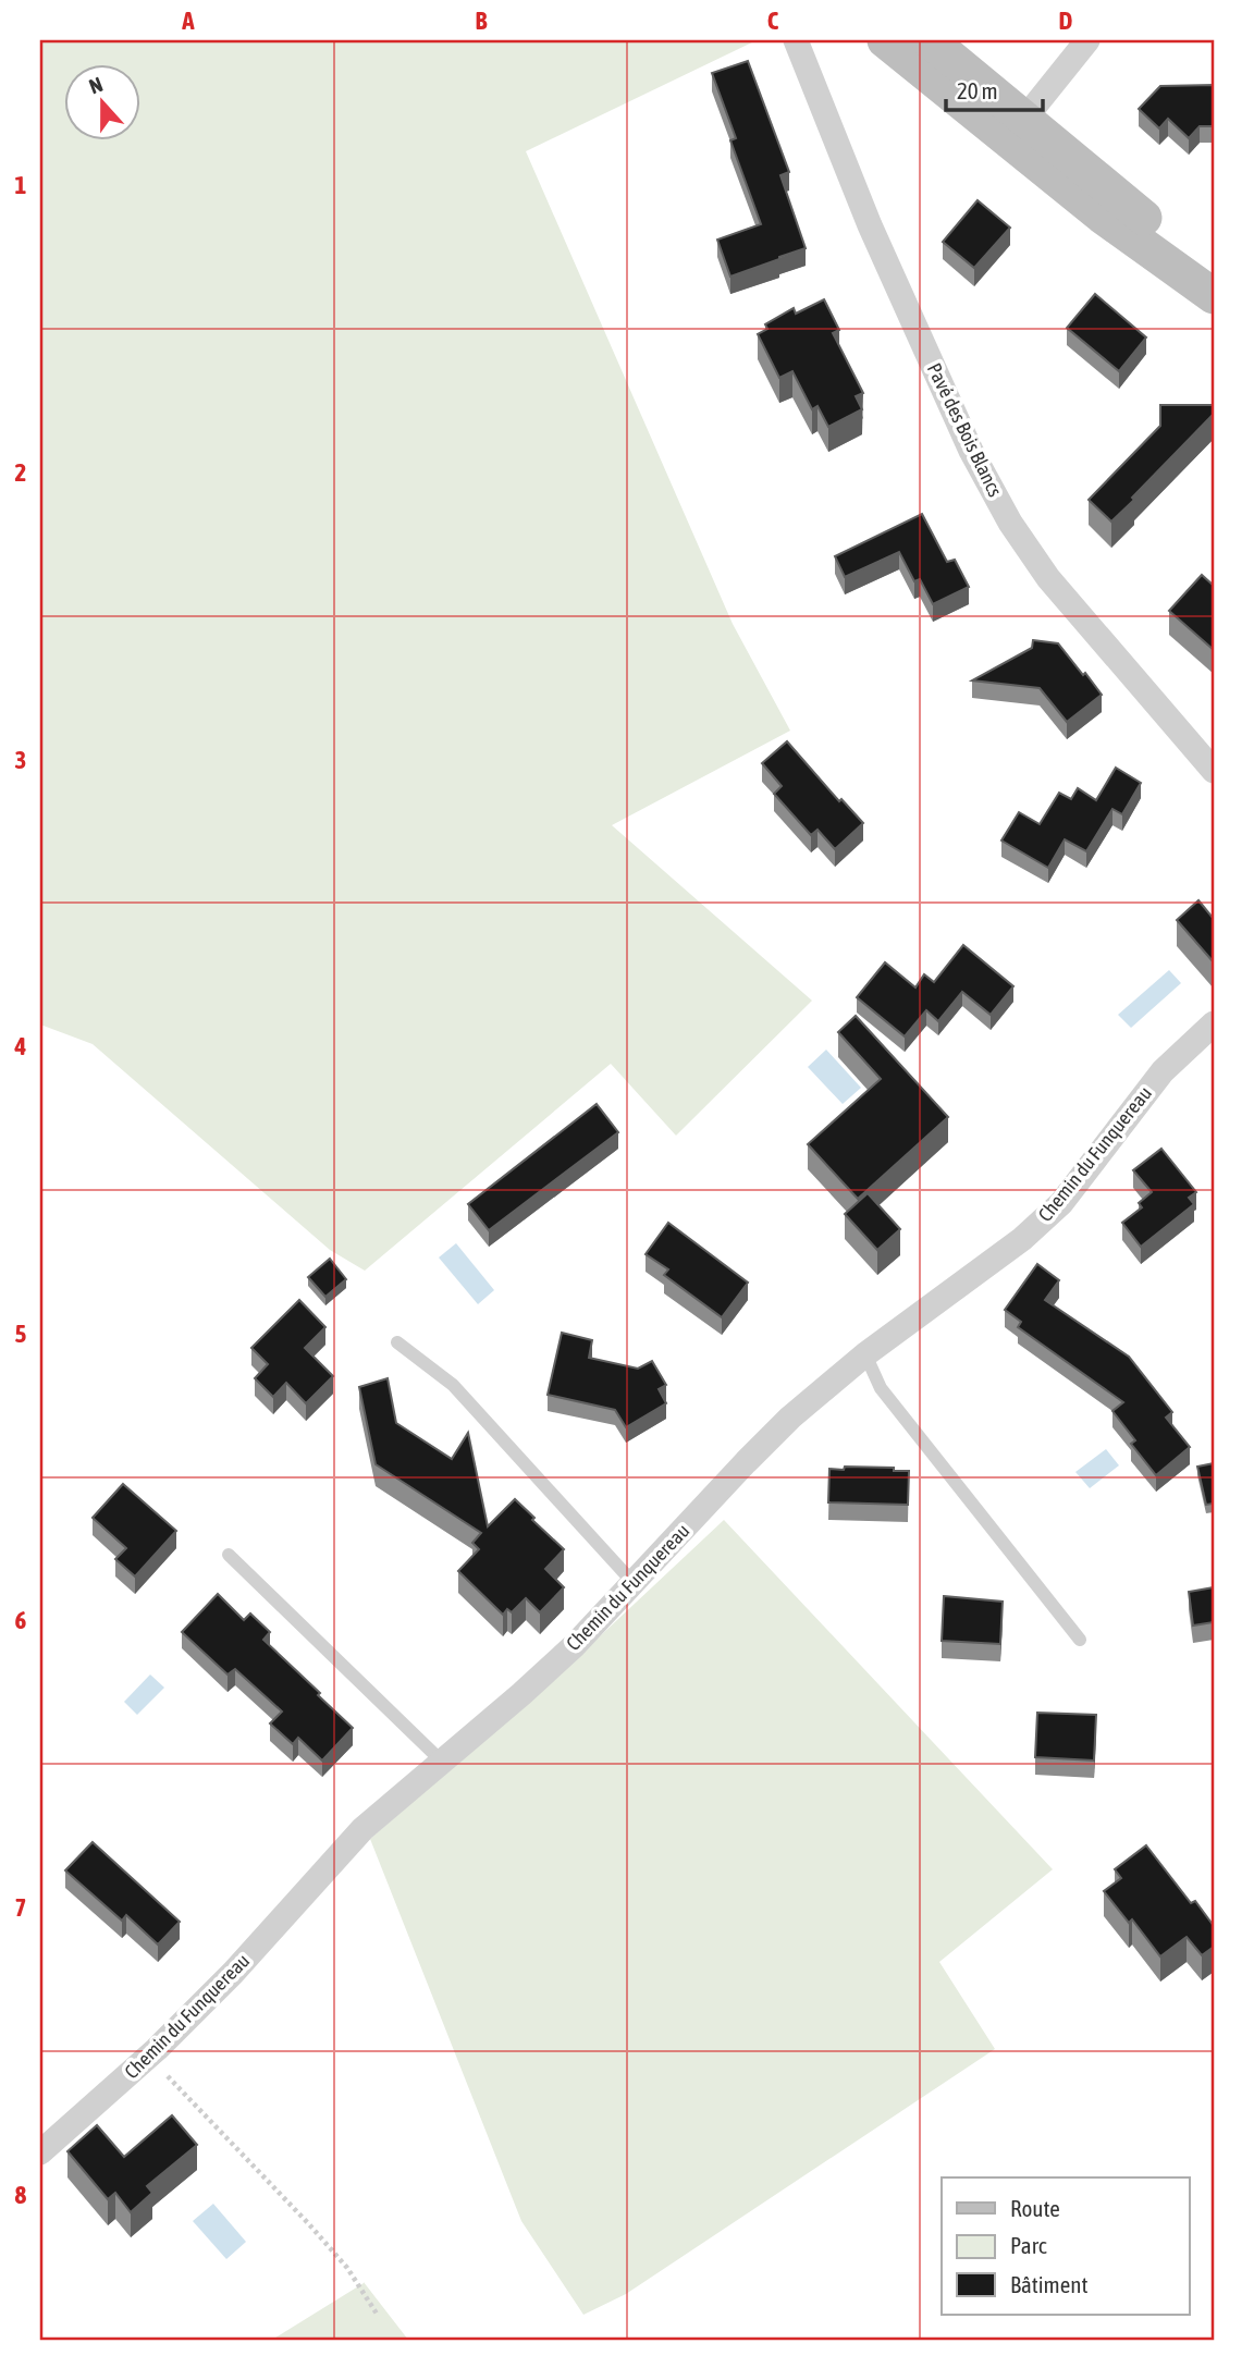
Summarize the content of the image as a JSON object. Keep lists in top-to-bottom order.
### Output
{
  "streets": {
    "street": ["Pavé des Bois Blancs", "Chemin du Funquereau"]
  },
  "legend": ["Route", "Parc", "Bâtiment"],
  "scale_bar": "20 m",
  "north": "top",
  "grid": {
    "columns": [
      "A",
      "B",
      "C",
      "D"
    ],
    "rows": [
      "1",
      "2",
      "3",
      "4",
      "5",
      "6",
      "7",
      "8"
    ]
  }
}
